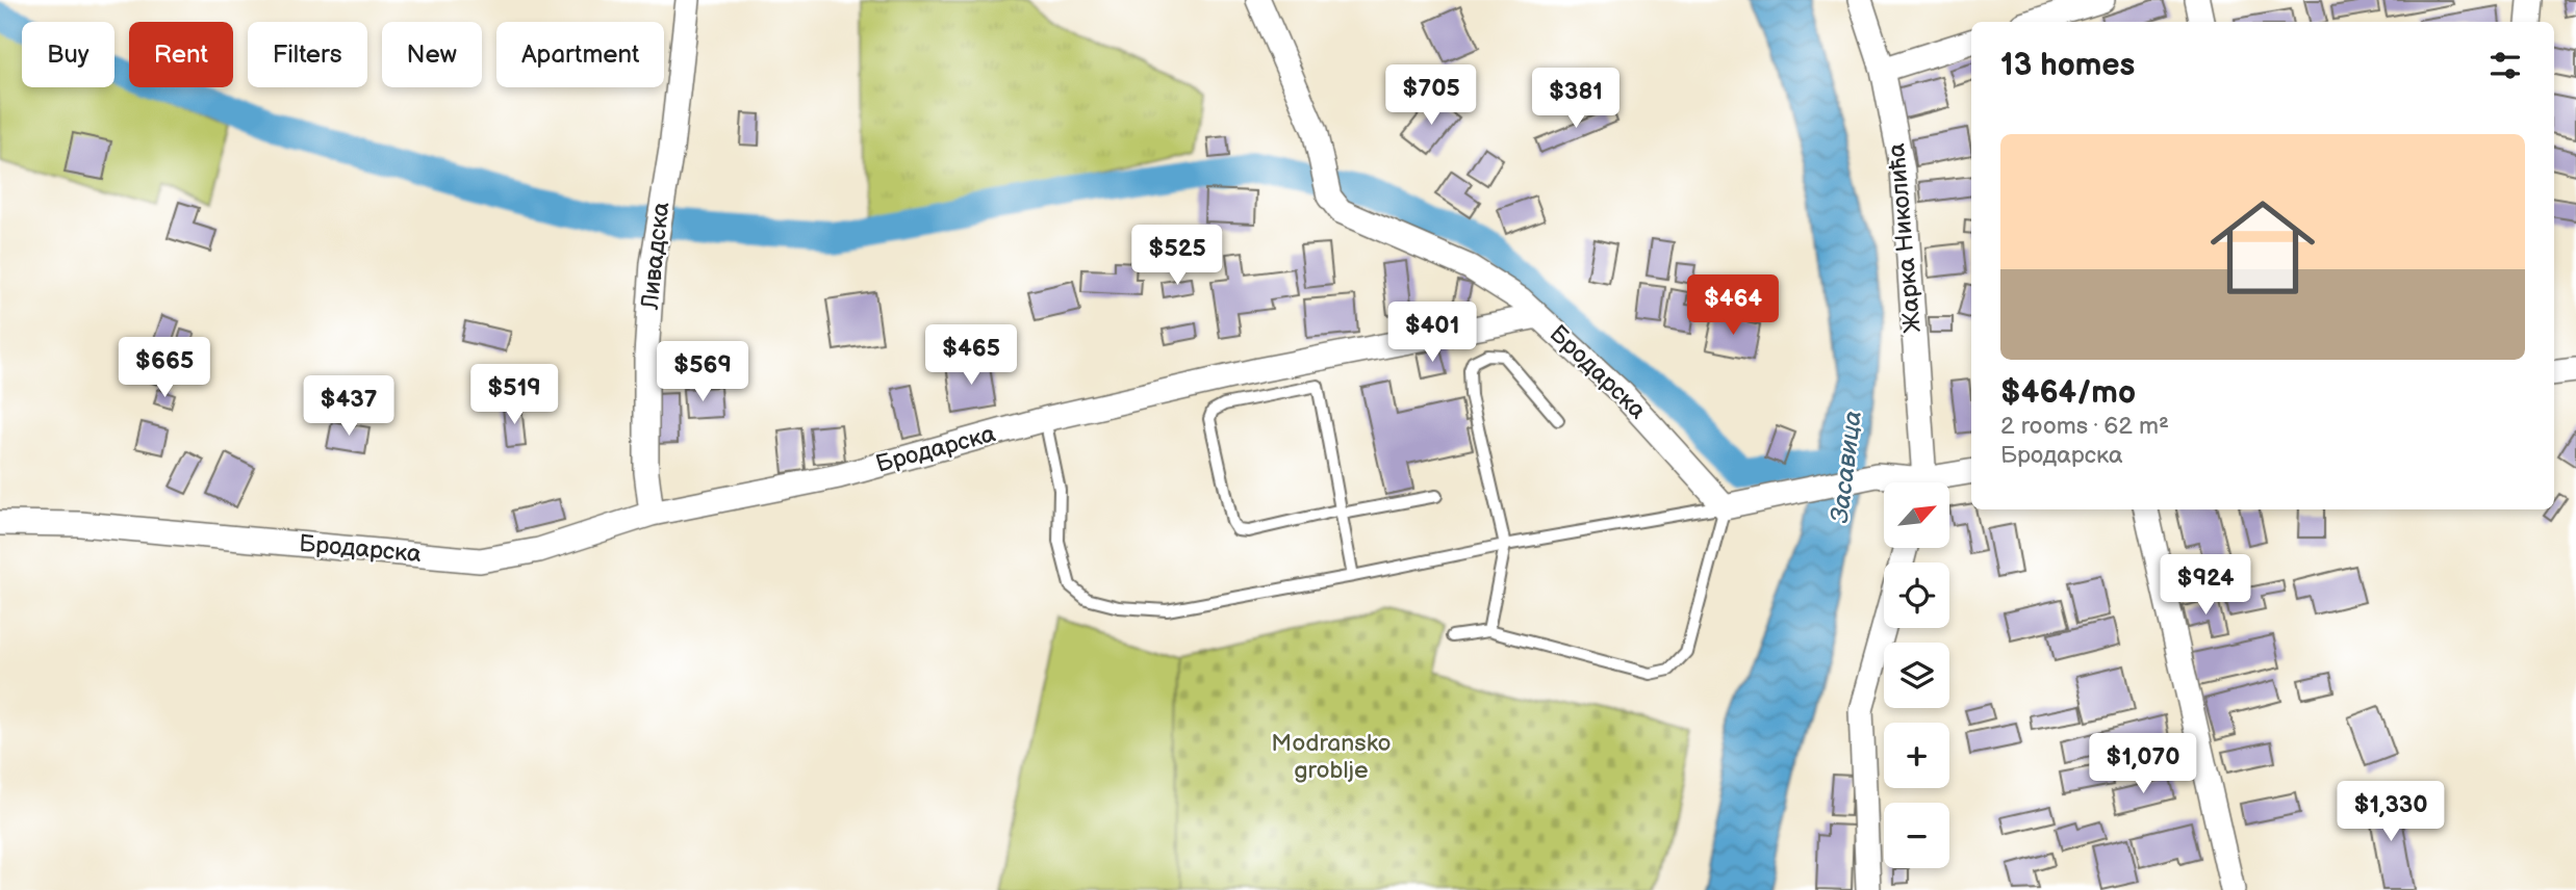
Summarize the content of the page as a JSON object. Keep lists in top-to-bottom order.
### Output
{
  "streets": {
    "street": ["Жарка Николића", "Ливадска", "Бродарска"]
  },
  "crossings": [
    ["Ливадска", "Бродарска"]
  ],
  "water": ["Засавица"],
  "parks": ["Modransko groblje"],
  "north": "top right",
  "page": {
    "chip": [
      "Buy",
      "Rent",
      "Filters",
      "New",
      "Apartment"
    ],
    "heading": "13 homes",
    "price": [
      "$705",
      "$381",
      "$525",
      "$464",
      "$401",
      "$465",
      "$665",
      "$569",
      "$519",
      "$437",
      "$924",
      "$1,070",
      "$1,330"
    ],
    "list": [
      {
        "name": "$464/mo",
        "note": "2 rooms · 62 m² · Бродарска"
      }
    ],
    "map_buttons": ["+", "−"]
  }
}
